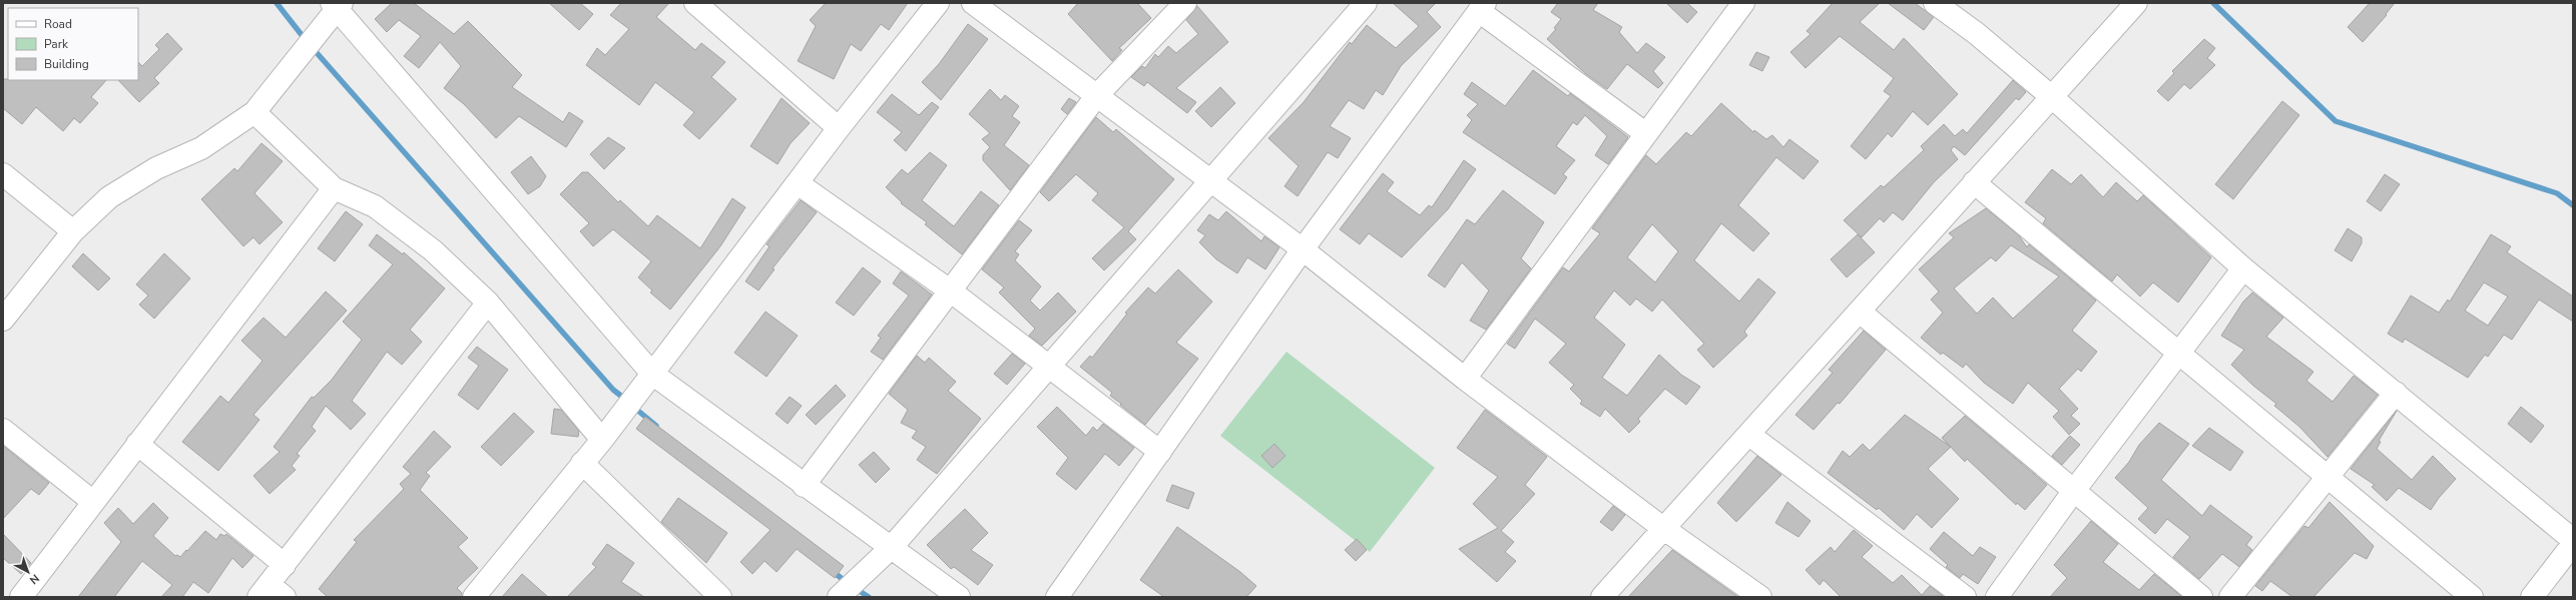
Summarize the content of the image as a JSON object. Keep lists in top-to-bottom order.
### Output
{
  "legend": ["Road", "Park", "Building"],
  "north": "bottom right"
}
